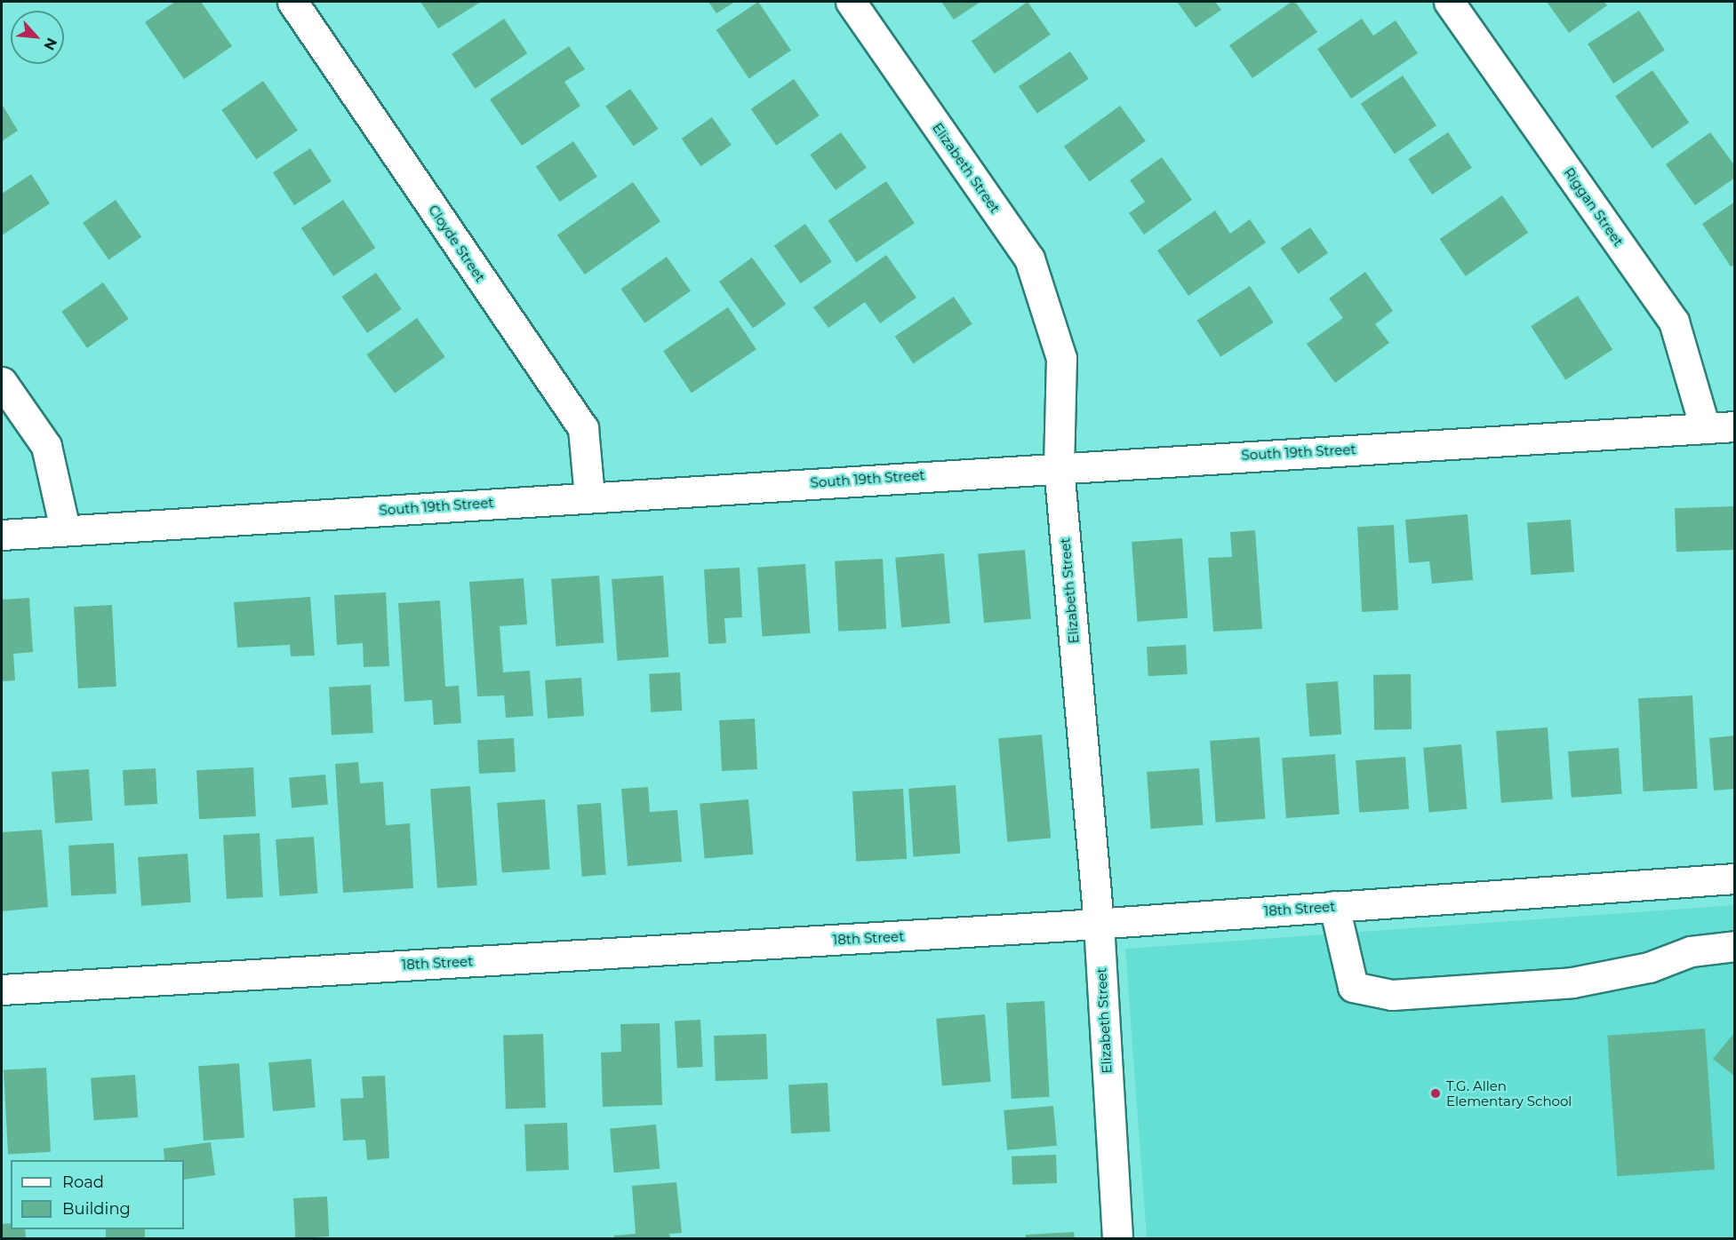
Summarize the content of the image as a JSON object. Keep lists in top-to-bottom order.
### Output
{
  "streets": {
    "street": [
      "Elizabeth Street",
      "Riggan Street",
      "Cloyde Street",
      "South 19th Street",
      "18th Street"
    ]
  },
  "crossings": [
    ["Elizabeth Street", "South 19th Street"],
    ["Elizabeth Street", "18th Street"],
    ["Riggan Street", "South 19th Street"],
    ["Cloyde Street", "South 19th Street"]
  ],
  "places": ["T.G. Allen Elementary School"],
  "legend": ["Road", "Building"],
  "north": "bottom right"
}
